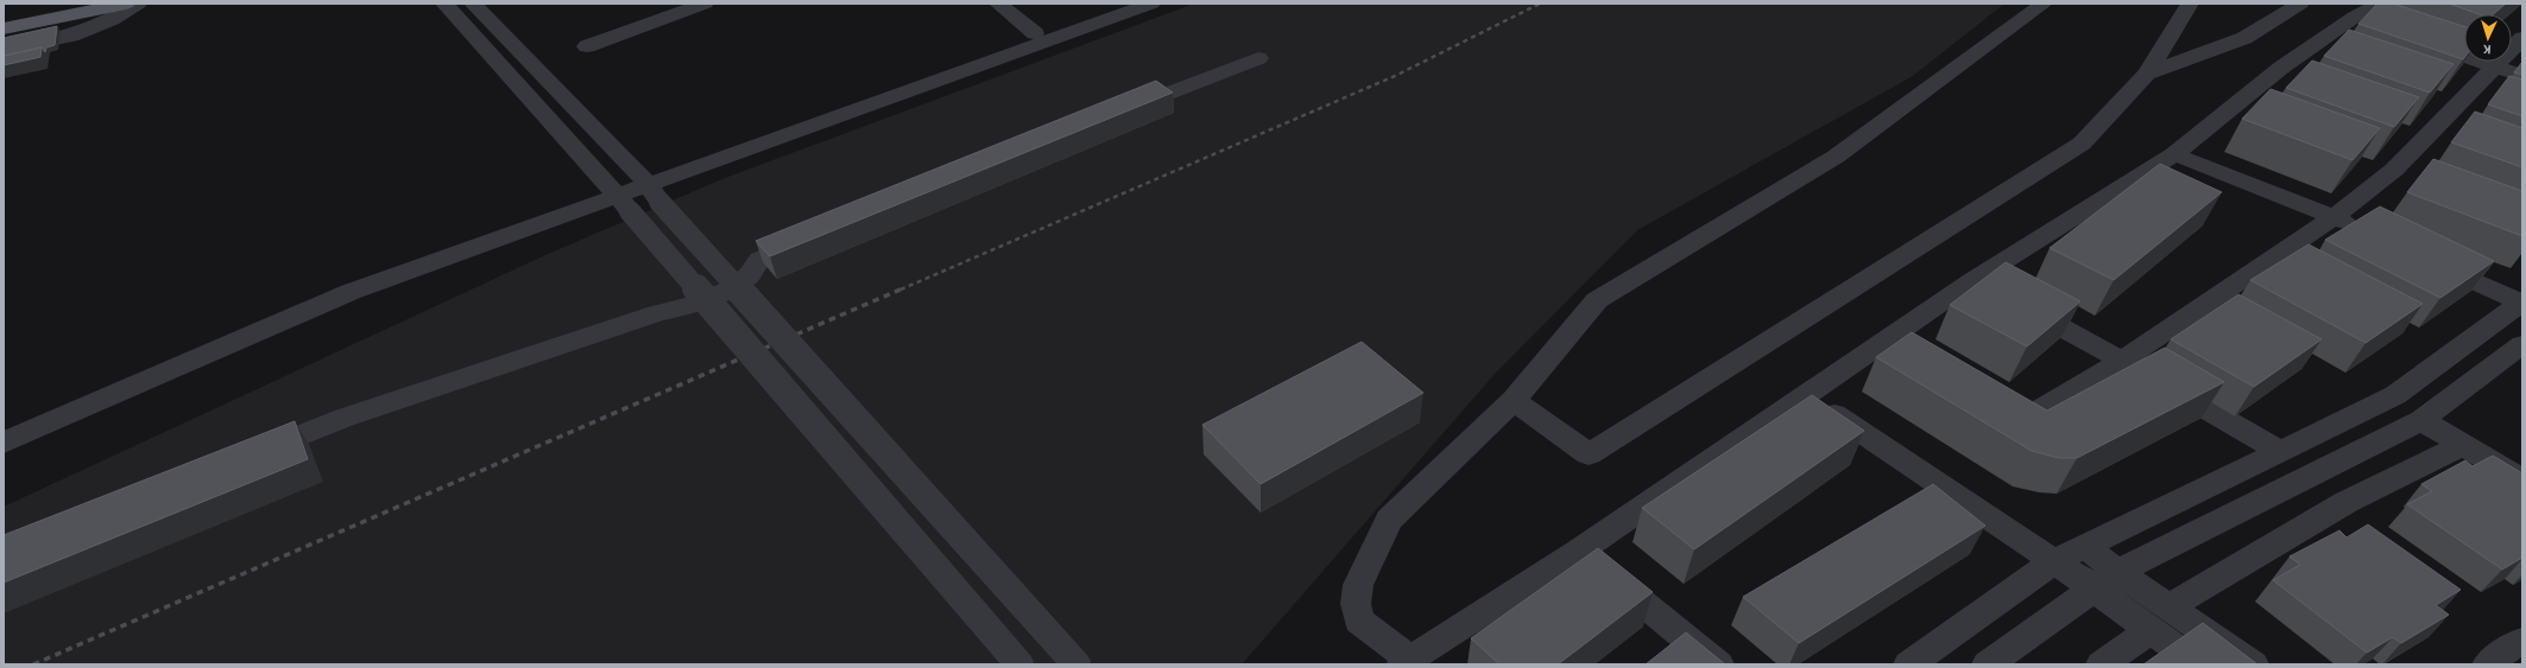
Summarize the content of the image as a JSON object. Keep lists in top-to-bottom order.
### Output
{
  "north": "bottom"
}
